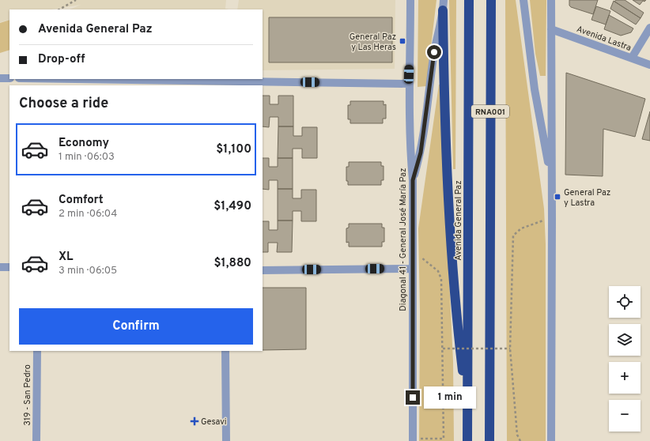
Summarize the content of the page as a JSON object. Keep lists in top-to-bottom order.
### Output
{
  "streets": {
    "highway": ["RNA001", "Avenida General Paz"],
    "street": ["Avenida Lastra", "Diagonal 41 - General José María Paz", "319 - San Pedro"]
  },
  "places": {
    "transit": ["General Paz y Las Heras", "General Paz y Lastra"],
    "health": ["Gesavi"]
  },
  "page": {
    "banner": ["Avenida General Paz", "Drop-off"],
    "heading": "Choose a ride",
    "list": [
      {
        "name": "Economy",
        "note": "1 min · 06:03",
        "value": "$1,100"
      },
      {
        "name": "Comfort",
        "note": "2 min · 06:04",
        "value": "$1,490"
      },
      {
        "name": "XL",
        "note": "3 min · 06:05",
        "value": "$1,880"
      }
    ],
    "map_buttons": ["+", "−"],
    "buttons": "Confirm",
    "bubble": "1 min"
  }
}
